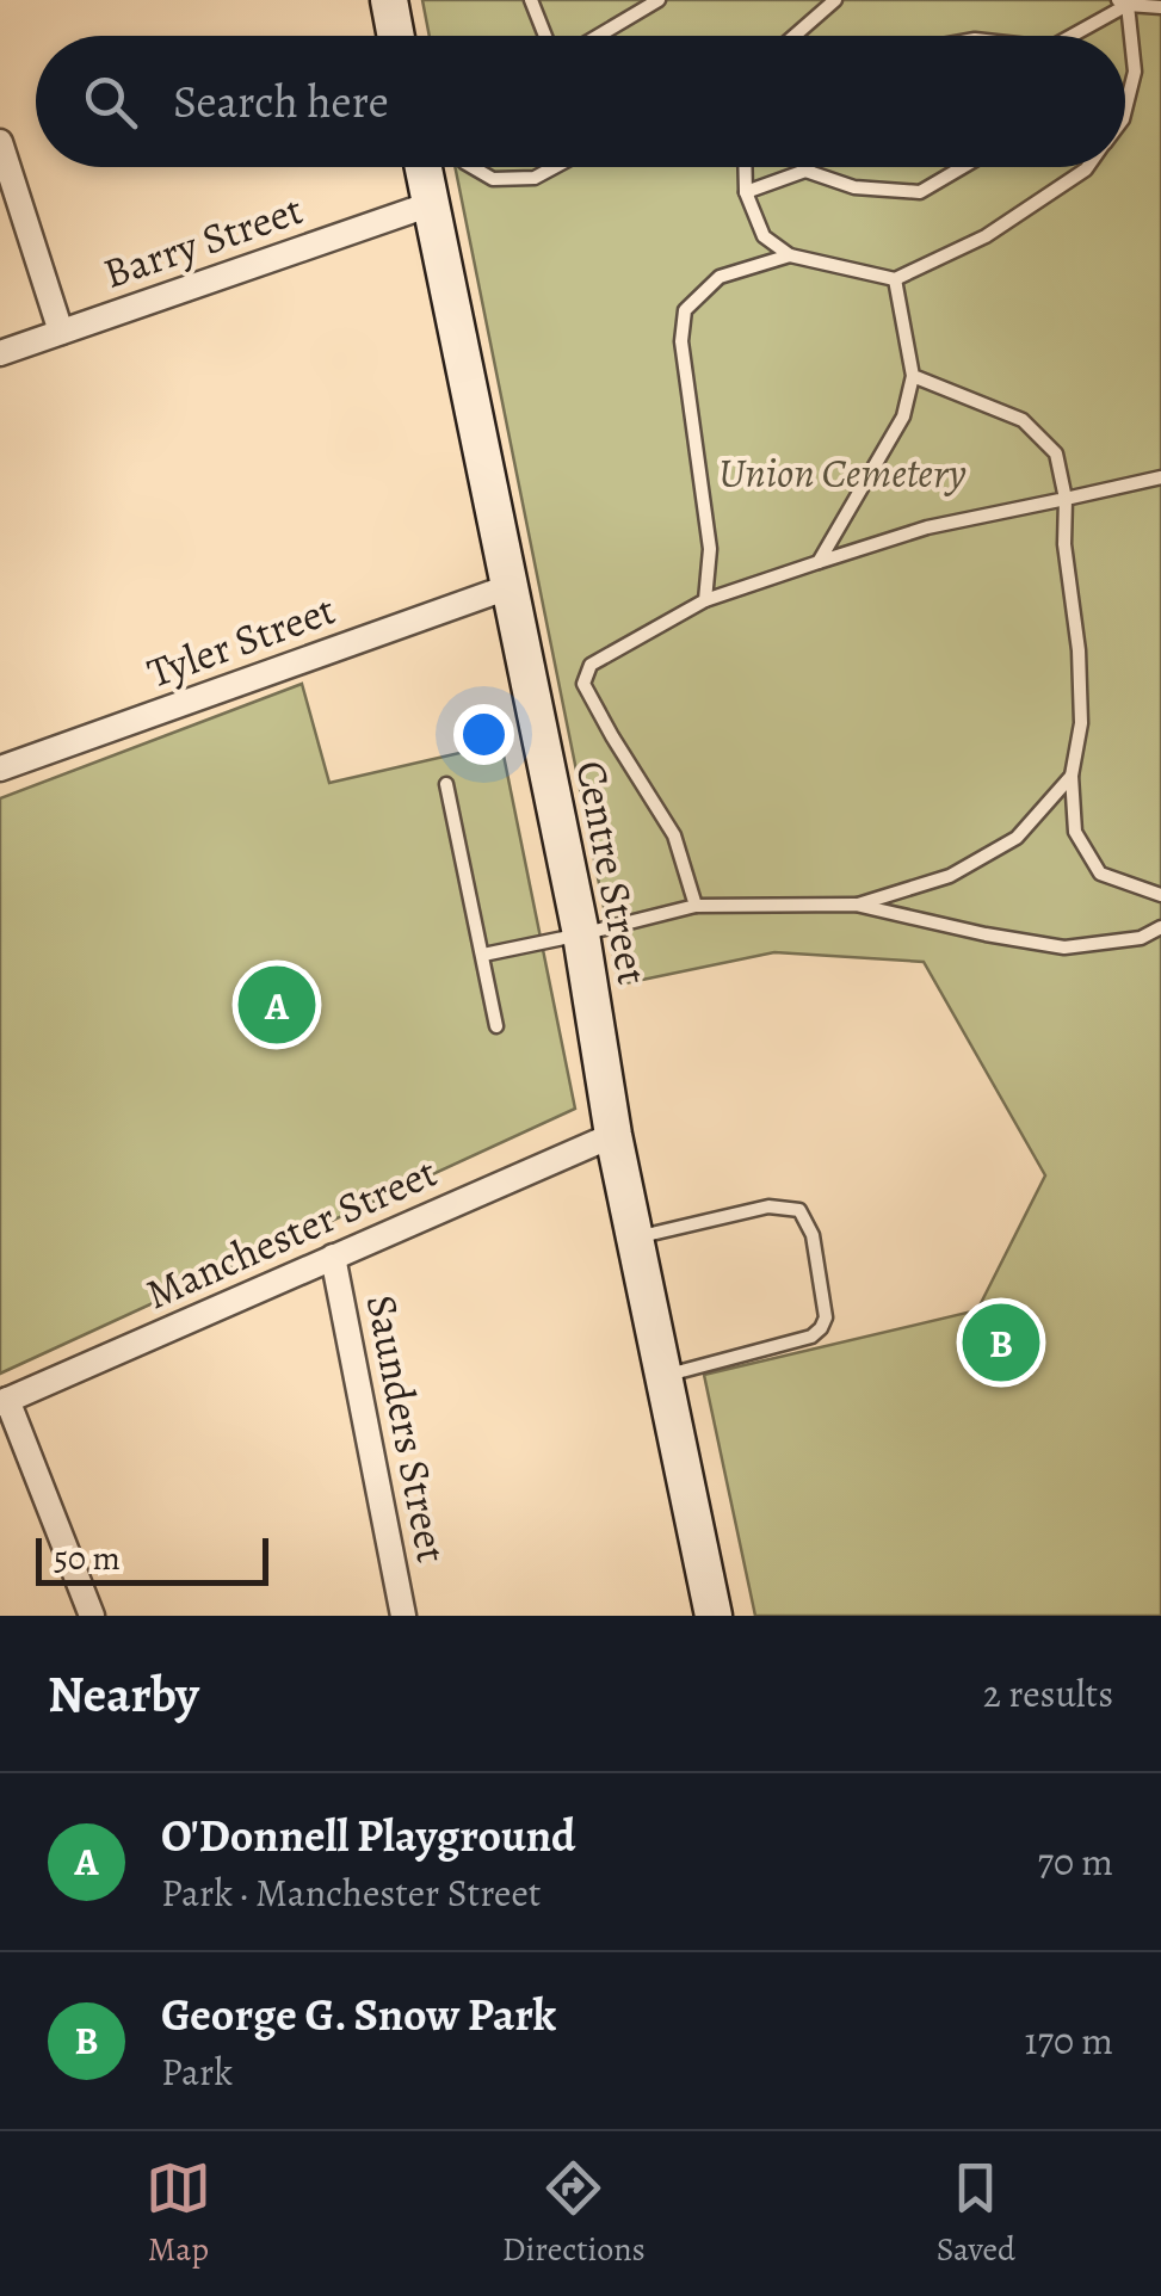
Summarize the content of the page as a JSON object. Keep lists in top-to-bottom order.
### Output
{
  "streets": {
    "main road": ["Centre Street"],
    "street": [
      "Barry Street",
      "Tyler Street",
      "Manchester Street",
      "Saunders Street"
    ]
  },
  "crossings": [
    ["Barry Street", "Centre Street"],
    ["Tyler Street", "Centre Street"],
    ["Centre Street", "Manchester Street"],
    ["Manchester Street", "Saunders Street"]
  ],
  "parks": ["Union Cemetery"],
  "scale_bar": "50 m",
  "page": {
    "search": "Search here",
    "pins": ["A", "B"],
    "scale": "50 m",
    "heading": ["Nearby", "2 results"],
    "list": [
      {
        "mark": "A",
        "name": "O'Donnell Playground",
        "note": "Park · Manchester Street",
        "value": "70 m"
      },
      {
        "mark": "B",
        "name": "George G. Snow Park",
        "note": "Park",
        "value": "170 m"
      }
    ],
    "nav": ["Map", "Directions", "Saved"]
  }
}
